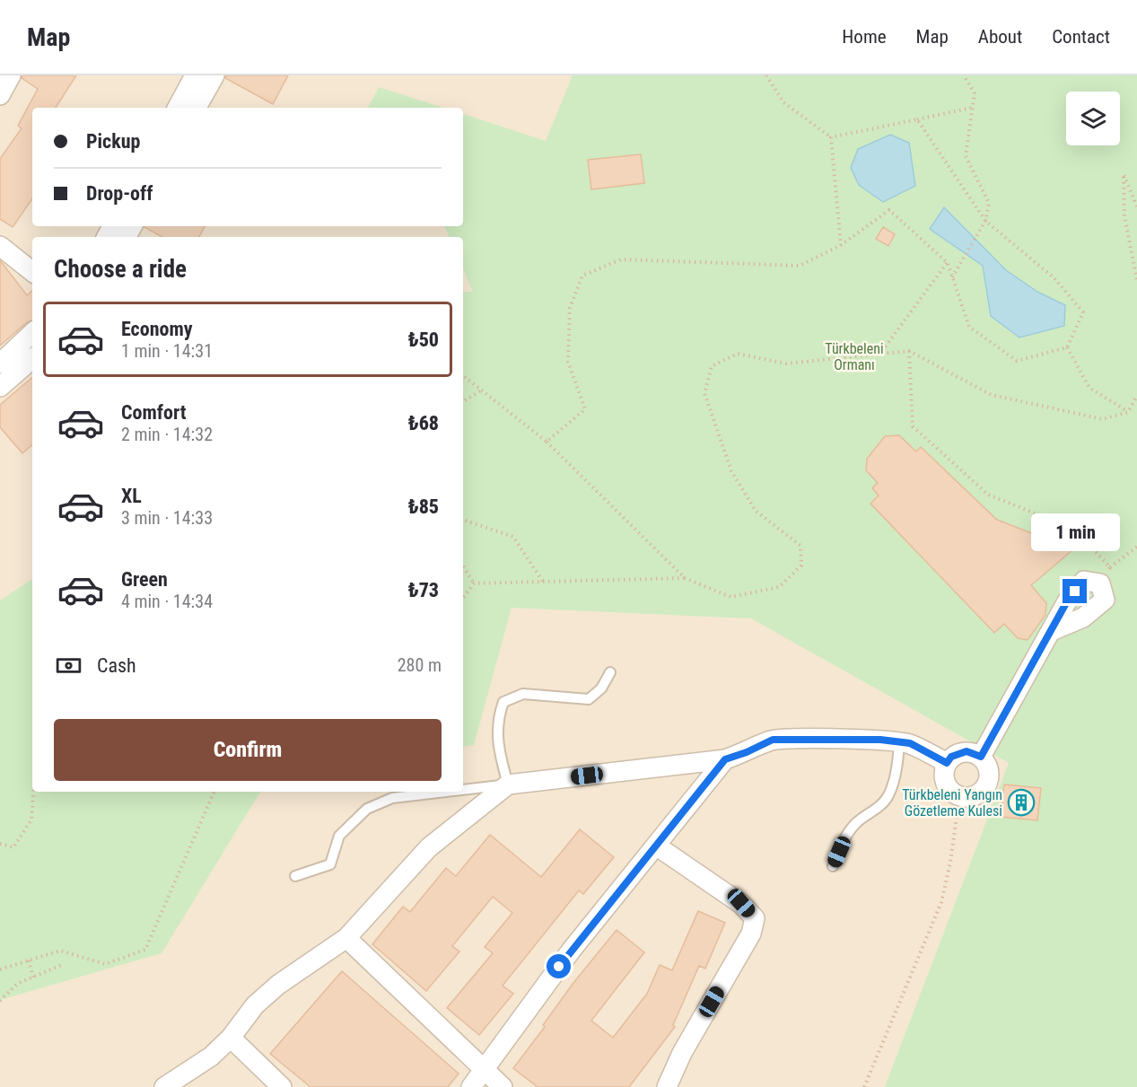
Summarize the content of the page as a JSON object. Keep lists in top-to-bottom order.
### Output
{
  "parks": ["Türkbeleni Ormanı"],
  "places": {
    "building": ["Türkbeleni Yangın Gözetleme Kulesi"]
  },
  "page": {
    "header": "Map",
    "nav": [
      "Home",
      "Map",
      "About",
      "Contact"
    ],
    "banner": ["Pickup", "Drop-off"],
    "heading": "Choose a ride",
    "list": [
      {
        "name": "Economy",
        "note": "1 min · 14:31",
        "value": "₺50"
      },
      {
        "name": "Comfort",
        "note": "2 min · 14:32",
        "value": "₺68"
      },
      {
        "name": "XL",
        "note": "3 min · 14:33",
        "value": "₺85"
      },
      {
        "name": "Green",
        "note": "4 min · 14:34",
        "value": "₺73"
      }
    ],
    "bubble": "1 min",
    "pay": ["Cash", "280 m"],
    "buttons": "Confirm"
  }
}
